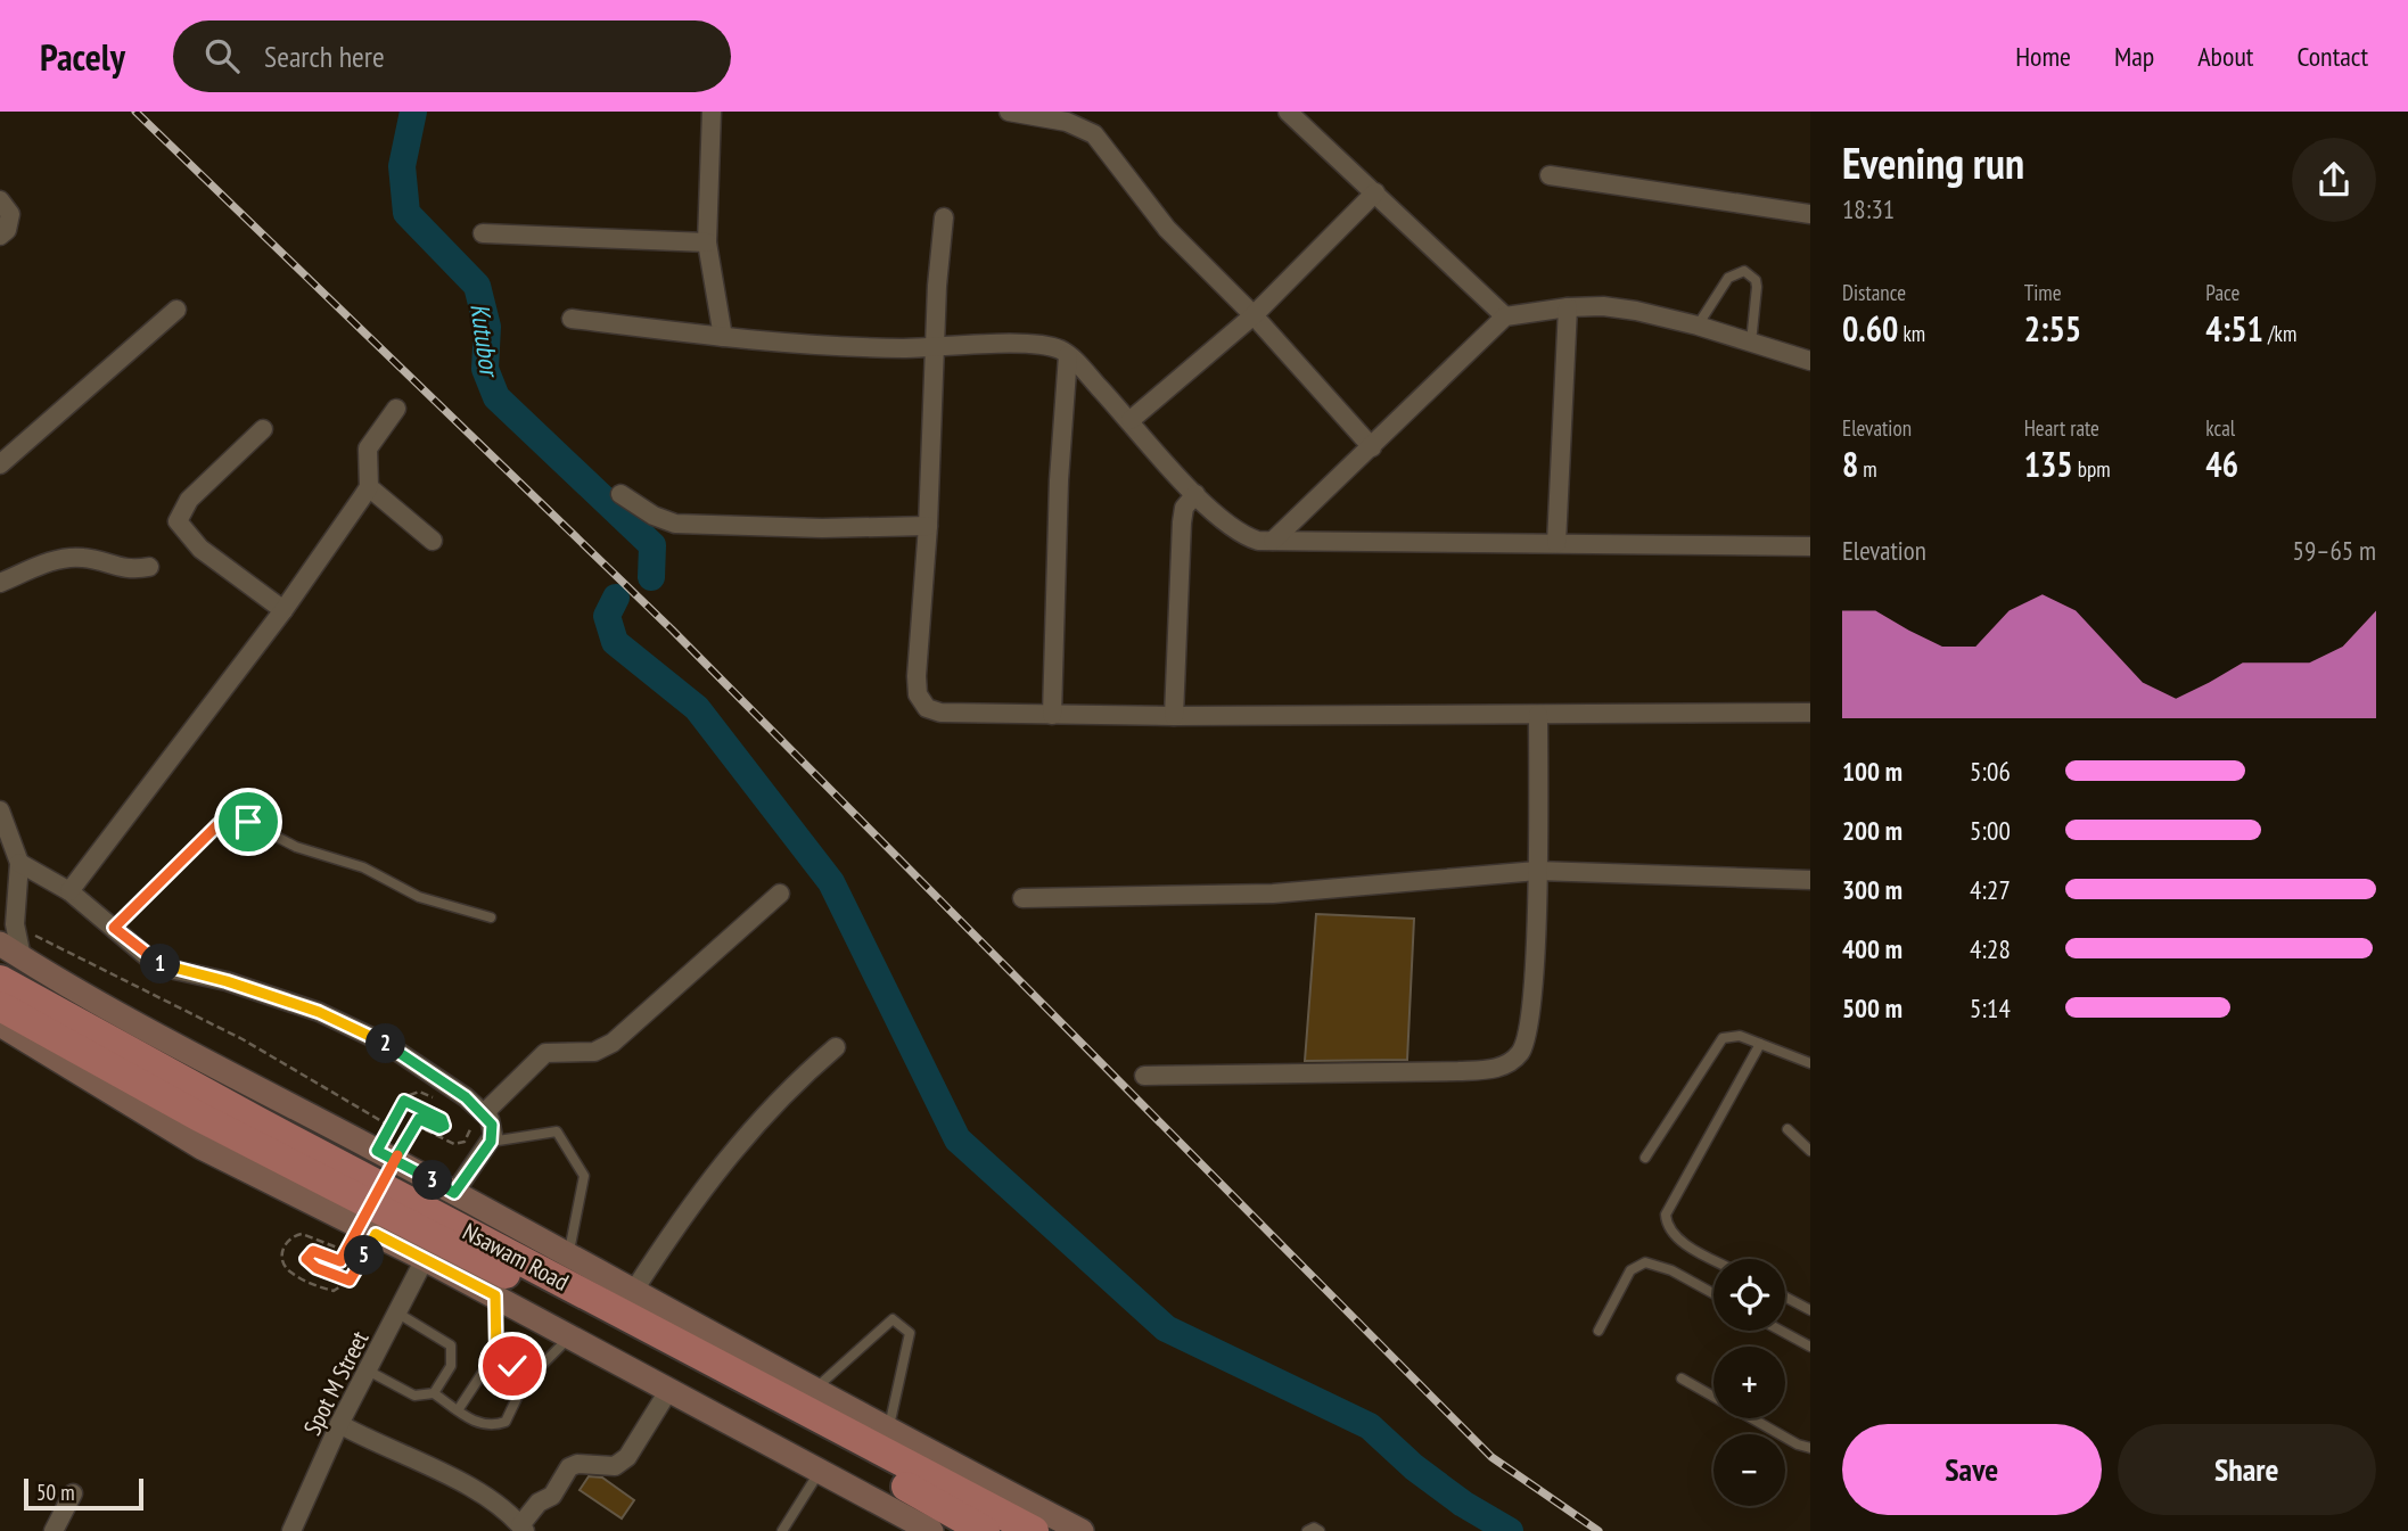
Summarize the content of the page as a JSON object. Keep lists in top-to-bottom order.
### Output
{
  "streets": {
    "highway": ["Nsawam Road"],
    "street": ["Spot M Street"]
  },
  "water": ["Kutubor"],
  "scale_bar": "50 m",
  "page": {
    "header": "Pacely",
    "search": "Search here",
    "nav": [
      "Home",
      "Map",
      "About",
      "Contact"
    ],
    "heading": ["Evening run", "18:31"],
    "stats": [
      ["Distance", "0.60 km"],
      ["Time", "2:55"],
      ["Pace", "4:51 /km"],
      ["Elevation", "8 m"],
      ["Heart rate", "135 bpm"],
      ["kcal", "46"]
    ],
    "chart": ["Elevation", "59–65 m"],
    "list": [
      {
        "name": "100 m",
        "note": "5:06"
      },
      {
        "name": "200 m",
        "note": "5:00"
      },
      {
        "name": "300 m",
        "note": "4:27"
      },
      {
        "name": "400 m",
        "note": "4:28"
      },
      {
        "name": "500 m",
        "note": "5:14"
      }
    ],
    "pins": [
      "1",
      "2",
      "3",
      "5"
    ],
    "map_buttons": ["+", "−"],
    "buttons": ["Save", "Share"],
    "scale": "50 m"
  }
}
